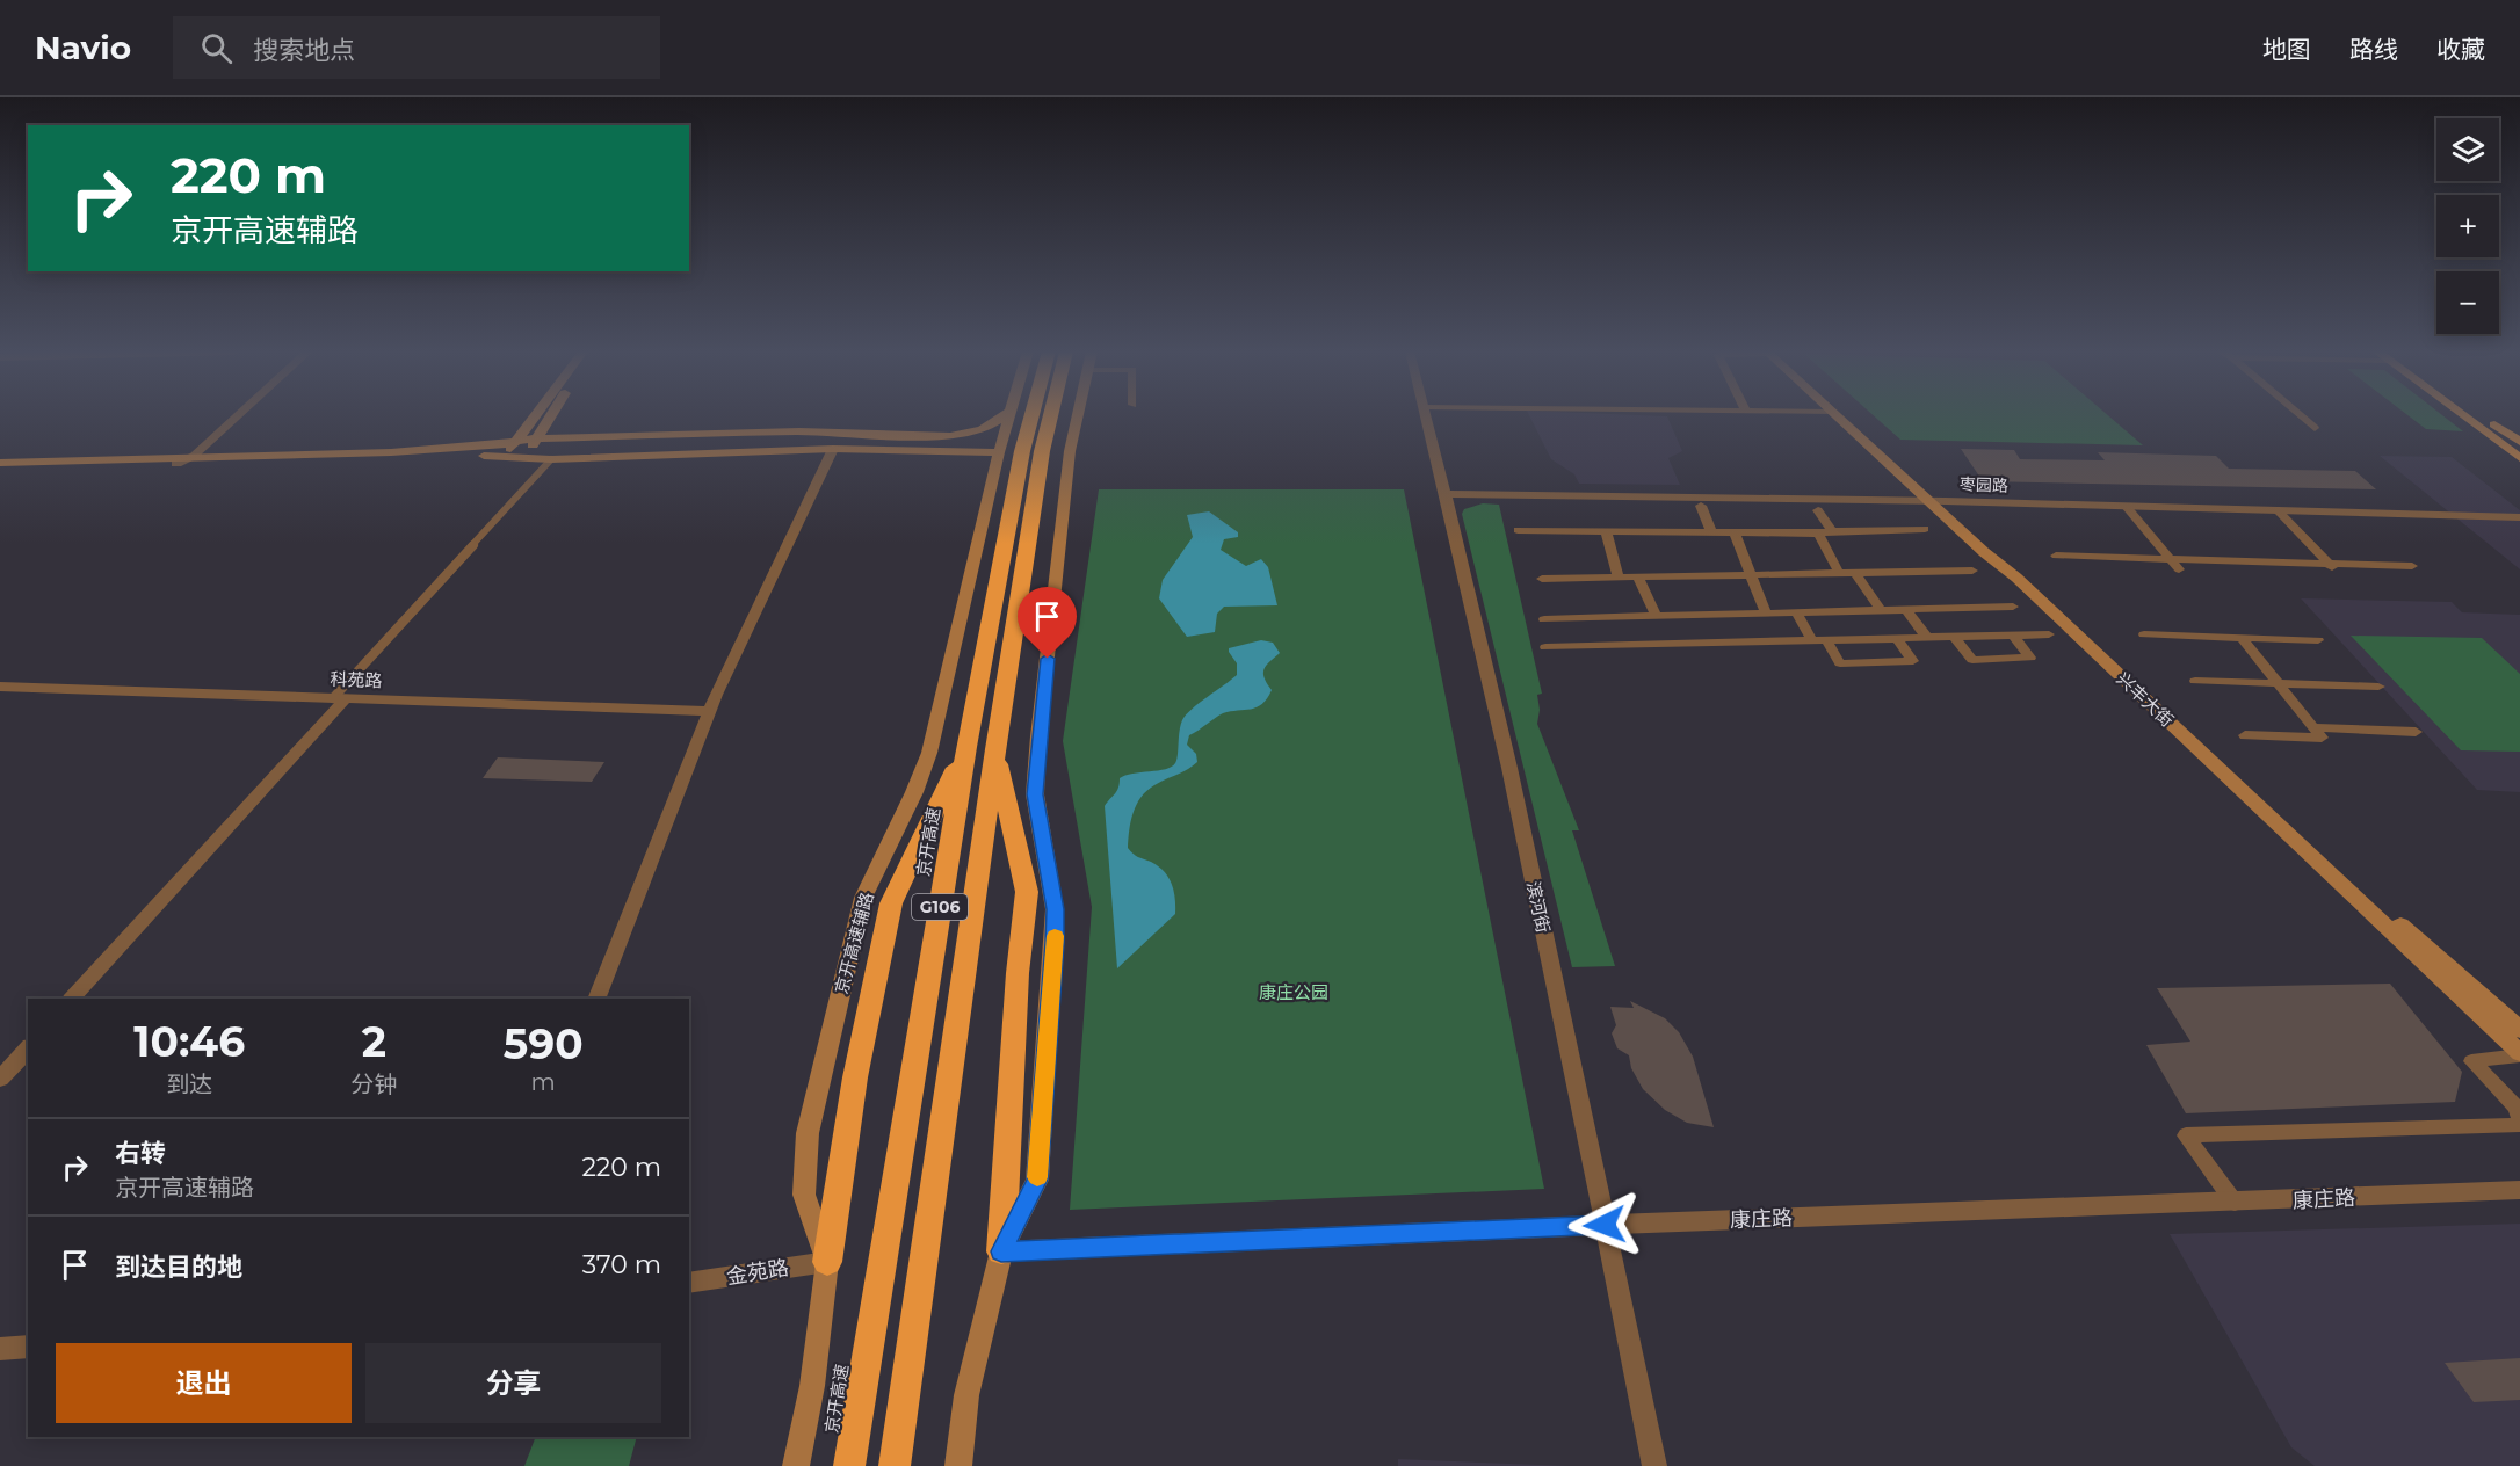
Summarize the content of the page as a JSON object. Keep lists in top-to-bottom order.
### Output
{
  "streets": {
    "highway": ["京开高速", "G106"],
    "main road": ["兴丰大街", "京开高速辅路"],
    "street": [
      "枣园路",
      "科苑路",
      "滨河街",
      "康庄路",
      "金苑路"
    ]
  },
  "crossings": [
    ["枣园路", "兴丰大街"],
    ["枣园路", "滨河街"],
    ["滨河街", "康庄路"],
    ["京开高速辅路", "金苑路"]
  ],
  "parks": ["康庄公园"],
  "page": {
    "header": "Navio",
    "search": "搜索地点",
    "nav": ["地图", "路线", "收藏"],
    "map_buttons": ["+", "−"],
    "turn": ["220 m", "京开高速辅路"],
    "eta": [
      "10:46",
      "到达",
      "2",
      "分钟",
      "590",
      "m"
    ],
    "list": [
      {
        "name": "右转",
        "note": "京开高速辅路",
        "value": "220 m"
      },
      {
        "name": "到达目的地",
        "value": "370 m"
      }
    ],
    "buttons": ["退出", "分享"]
  }
}
